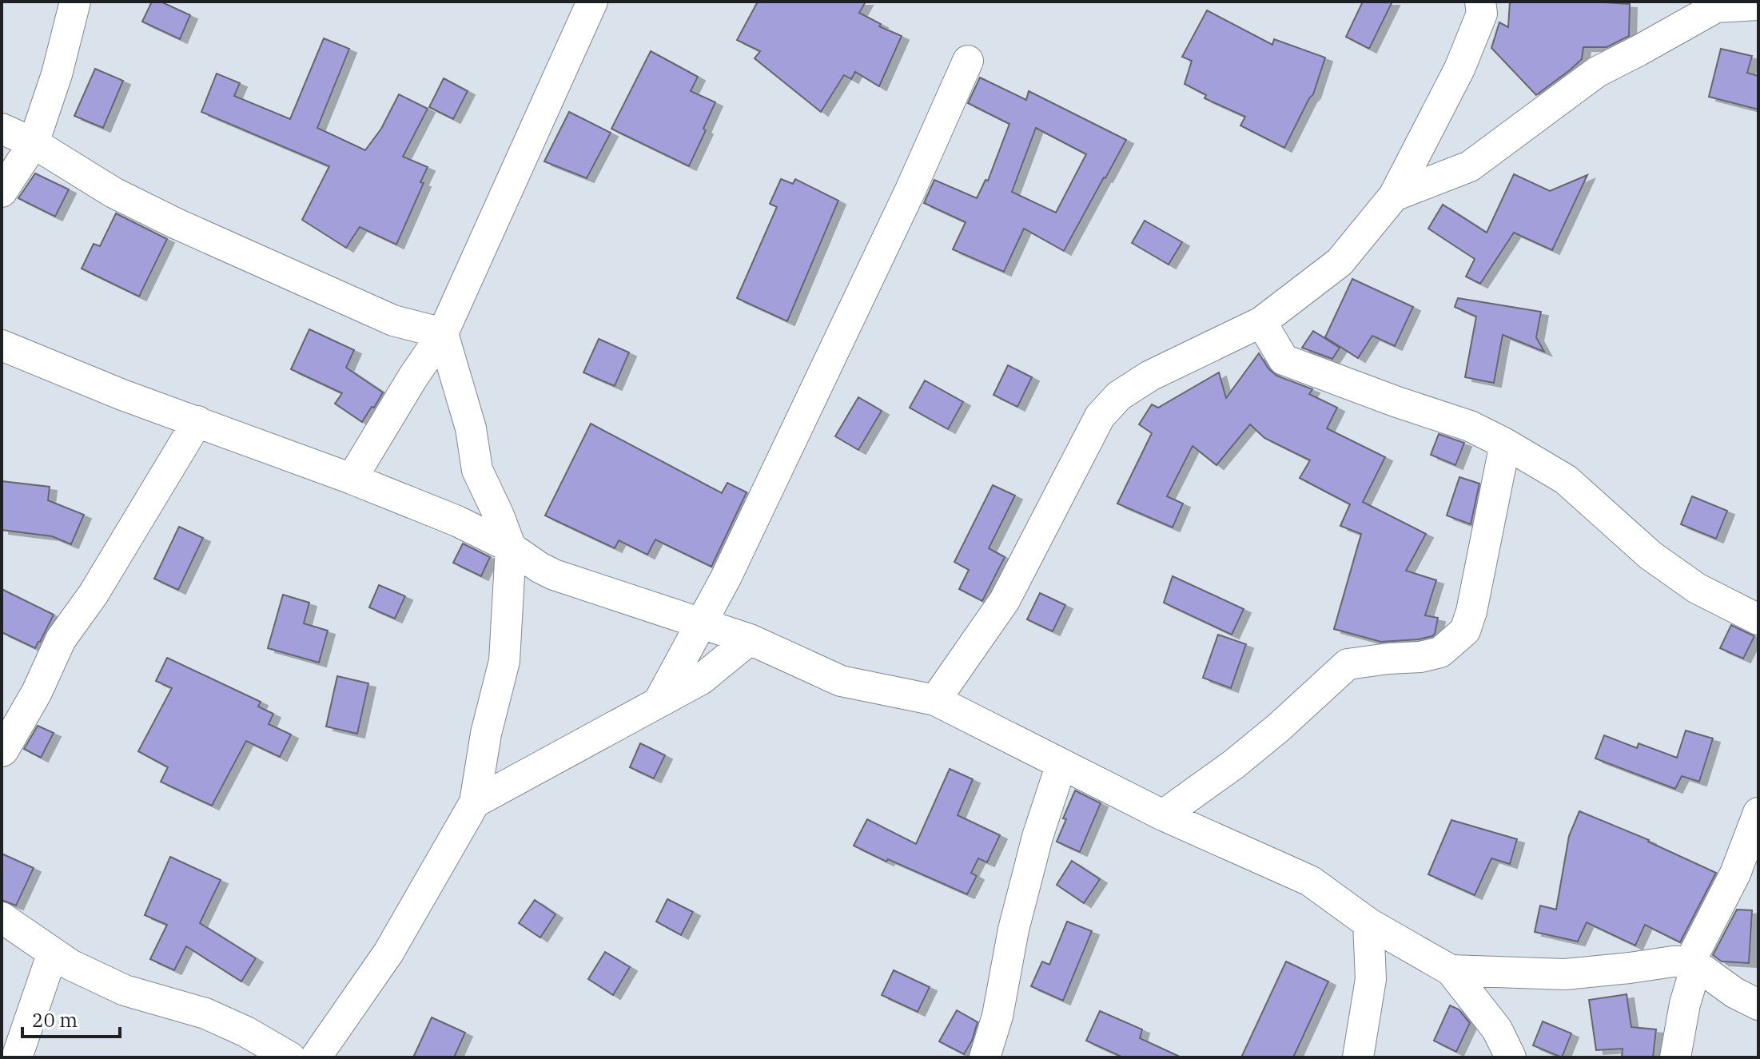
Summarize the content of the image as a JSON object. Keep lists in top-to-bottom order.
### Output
{
  "scale_bar": "20 m"
}
